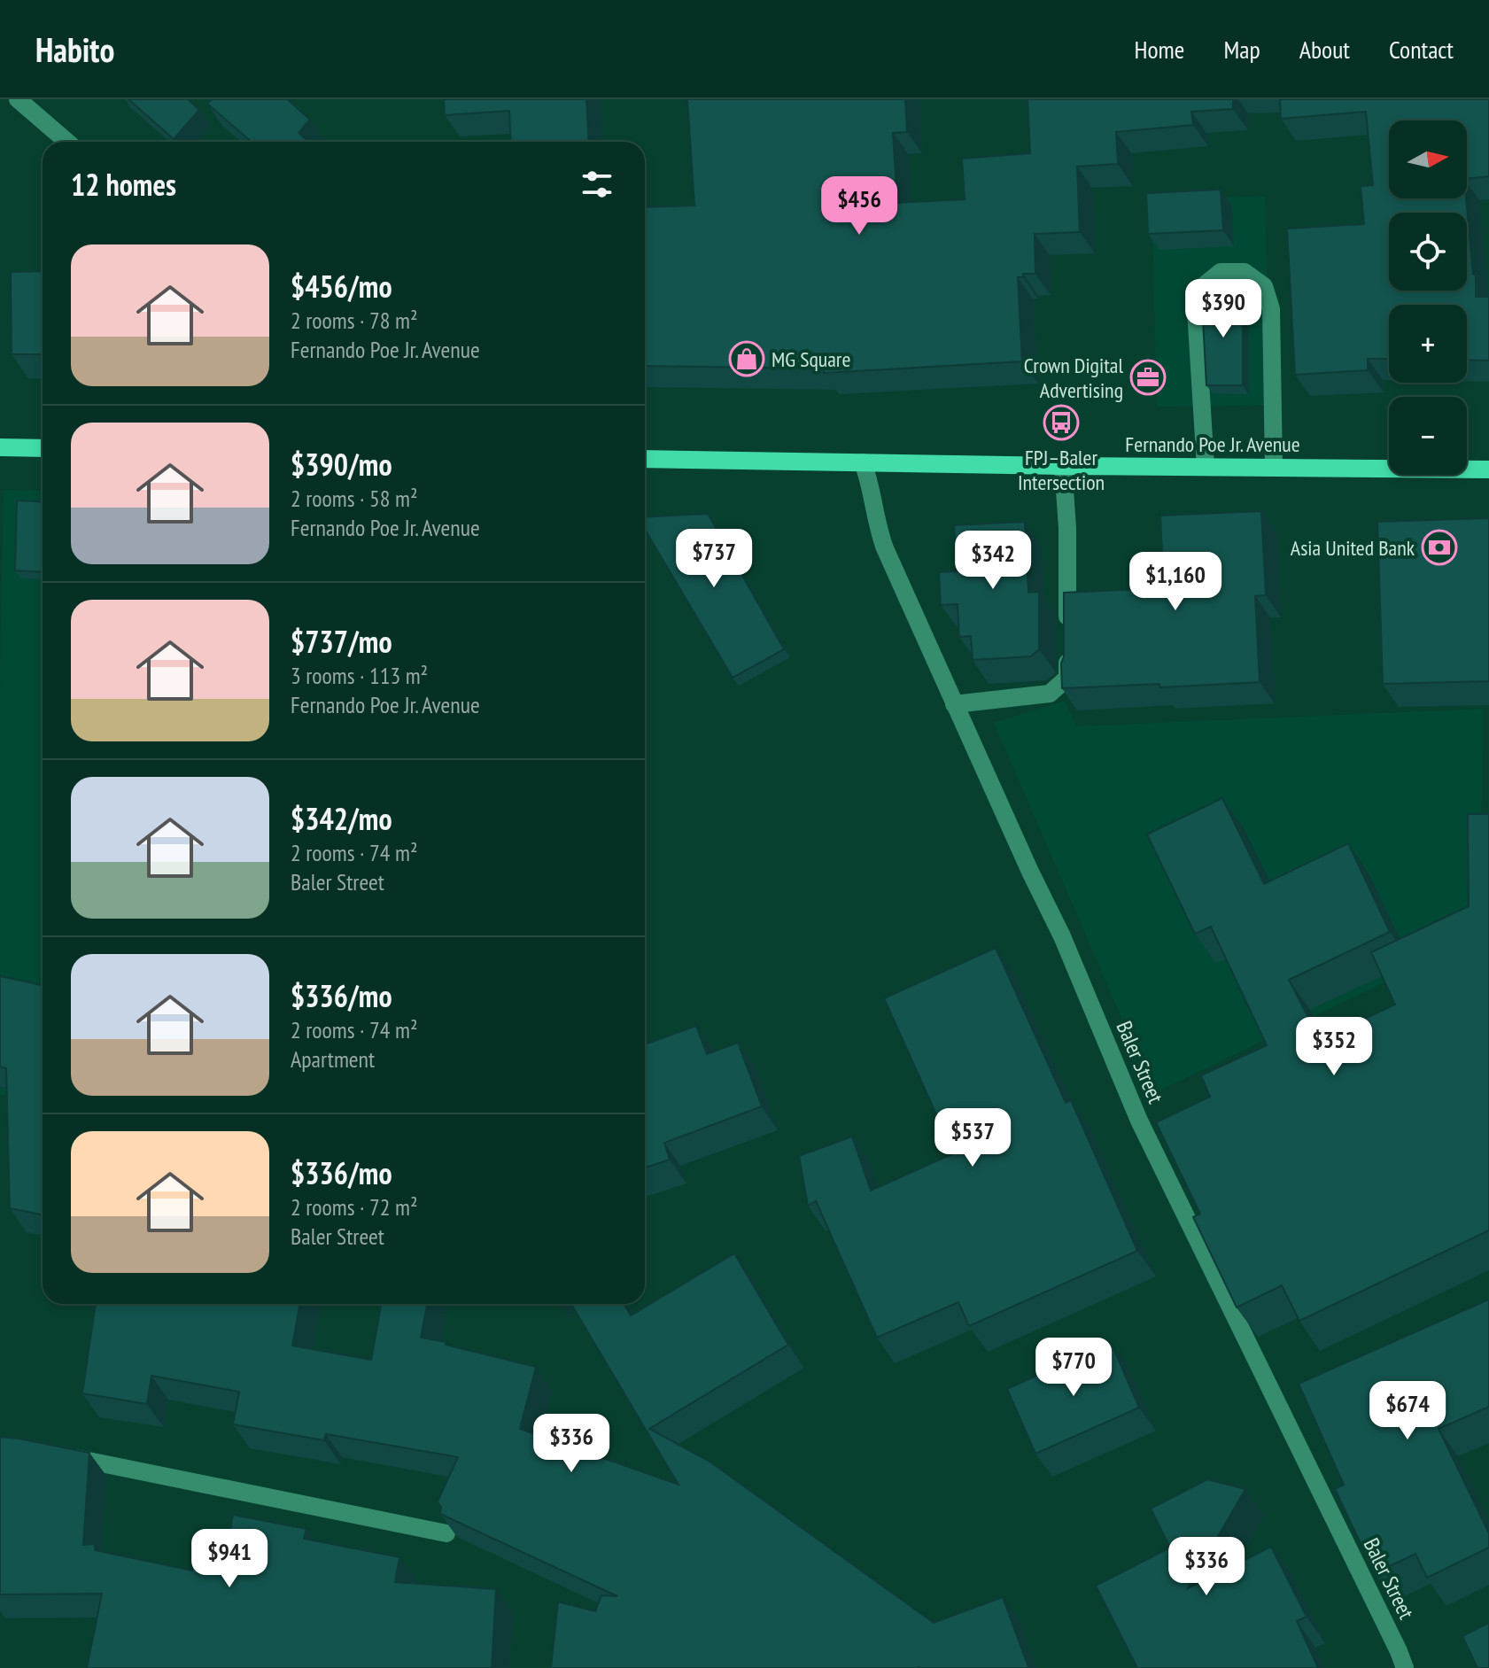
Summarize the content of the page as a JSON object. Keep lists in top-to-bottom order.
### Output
{
  "streets": {
    "main road": ["Fernando Poe Jr. Avenue"],
    "street": ["Baler Street"]
  },
  "crossings": [
    ["Fernando Poe Jr. Avenue", "Baler Street"]
  ],
  "places": {
    "shop": ["MG Square"],
    "office": ["Crown Digital Advertising"],
    "bus stop": ["FPJ–Baler Intersection"],
    "bank": ["Asia United Bank"]
  },
  "north": "right",
  "page": {
    "header": "Habito",
    "nav": [
      "Home",
      "Map",
      "About",
      "Contact"
    ],
    "map_buttons": ["+", "−"],
    "heading": "12 homes",
    "price": [
      "$456",
      "$390",
      "$737",
      "$342",
      "$1,160",
      "$352",
      "$537",
      "$770",
      "$674",
      "$336",
      "$941",
      "$336"
    ],
    "list": [
      {
        "name": "$456/mo",
        "note": "2 rooms · 78 m² · Fernando Poe Jr. Avenue"
      },
      {
        "name": "$390/mo",
        "note": "2 rooms · 58 m² · Fernando Poe Jr. Avenue"
      },
      {
        "name": "$737/mo",
        "note": "3 rooms · 113 m² · Fernando Poe Jr. Avenue"
      },
      {
        "name": "$342/mo",
        "note": "2 rooms · 74 m² · Baler Street"
      },
      {
        "name": "$336/mo",
        "note": "2 rooms · 74 m² · Apartment"
      },
      {
        "name": "$336/mo",
        "note": "2 rooms · 72 m² · Baler Street"
      }
    ]
  }
}
